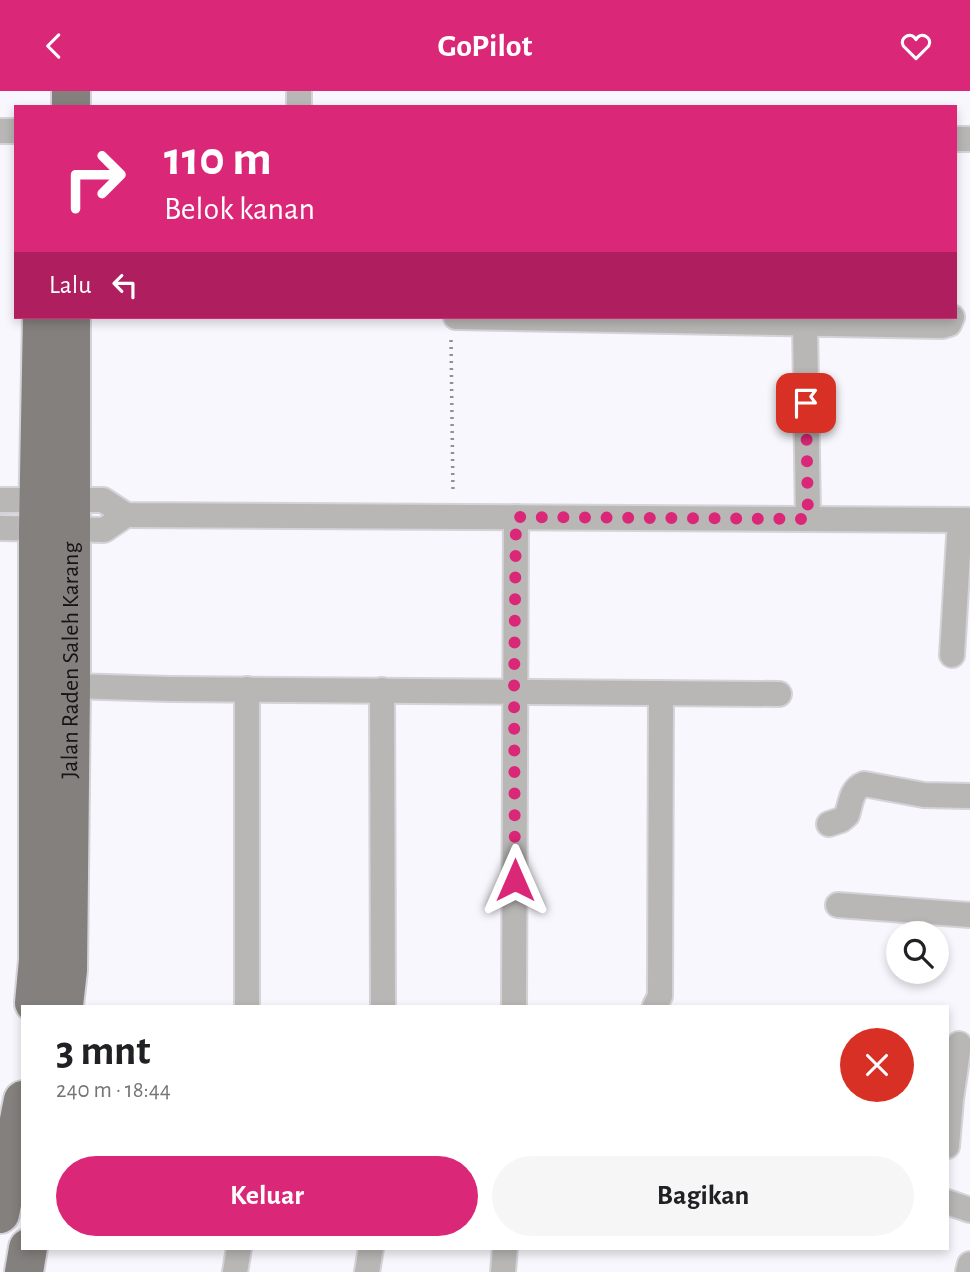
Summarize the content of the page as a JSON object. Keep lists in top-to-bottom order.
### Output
{
  "streets": {
    "main road": ["Jalan Raden Saleh Karang"]
  },
  "page": {
    "header": "GoPilot",
    "turn": ["110 m", "Belok kanan"],
    "then": "Lalu",
    "heading": ["3 mnt", "240 m · 18:44"],
    "buttons": ["Keluar", "Bagikan"]
  }
}
